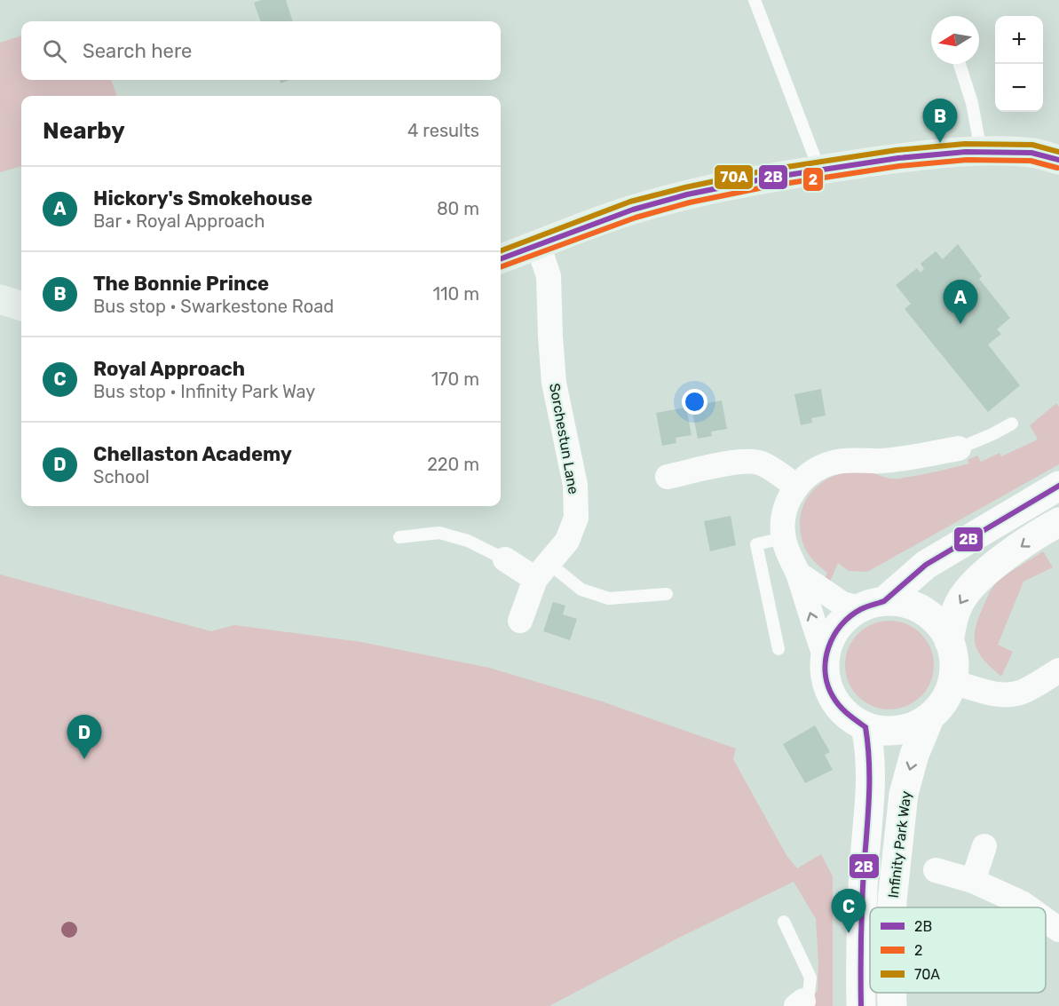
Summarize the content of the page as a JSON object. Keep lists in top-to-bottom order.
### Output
{
  "streets": {
    "street": ["Sorchestun Lane", "Infinity Park Way"]
  },
  "lines": ["transit line 70A", "transit line 2B", "transit line 2"],
  "legend": ["2B", "2", "70A"],
  "north": "left",
  "page": {
    "map_buttons": ["+", "−"],
    "search": "Search here",
    "heading": ["Nearby", "4 results"],
    "pins": [
      "B",
      "A",
      "D",
      "C"
    ],
    "list": [
      {
        "mark": "A",
        "name": "Hickory's Smokehouse",
        "note": "Bar · Royal Approach",
        "value": "80 m"
      },
      {
        "mark": "B",
        "name": "The Bonnie Prince",
        "note": "Bus stop · Swarkestone Road",
        "value": "110 m"
      },
      {
        "mark": "C",
        "name": "Royal Approach",
        "note": "Bus stop · Infinity Park Way",
        "value": "170 m"
      },
      {
        "mark": "D",
        "name": "Chellaston Academy",
        "note": "School",
        "value": "220 m"
      }
    ]
  }
}
